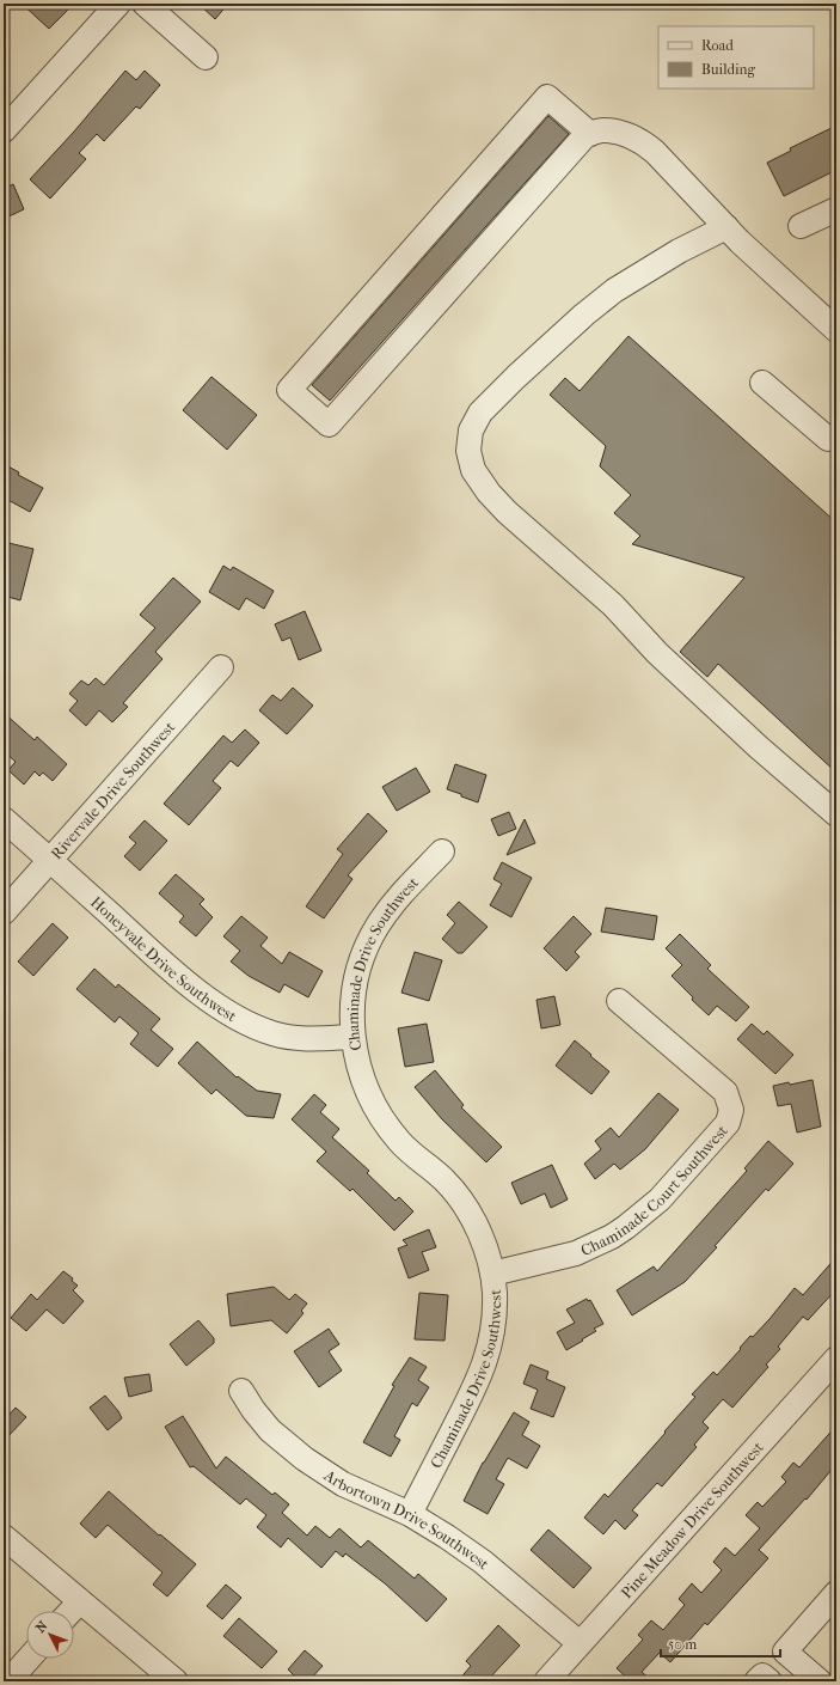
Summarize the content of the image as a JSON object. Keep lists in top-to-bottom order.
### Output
{
  "streets": {
    "street": [
      "Rivervale Drive Southwest",
      "Honeyvale Drive Southwest",
      "Chaminade Drive Southwest",
      "Chaminade Court Southwest",
      "Pine Meadow Drive Southwest",
      "Arbortown Drive Southwest"
    ]
  },
  "crossings": [
    ["Rivervale Drive Southwest", "Honeyvale Drive Southwest"],
    ["Honeyvale Drive Southwest", "Chaminade Drive Southwest"],
    ["Chaminade Drive Southwest", "Chaminade Court Southwest"],
    ["Chaminade Drive Southwest", "Arbortown Drive Southwest"],
    ["Pine Meadow Drive Southwest", "Arbortown Drive Southwest"]
  ],
  "legend": ["Road", "Building"],
  "scale_bar": "50 m",
  "north": "top left"
}
